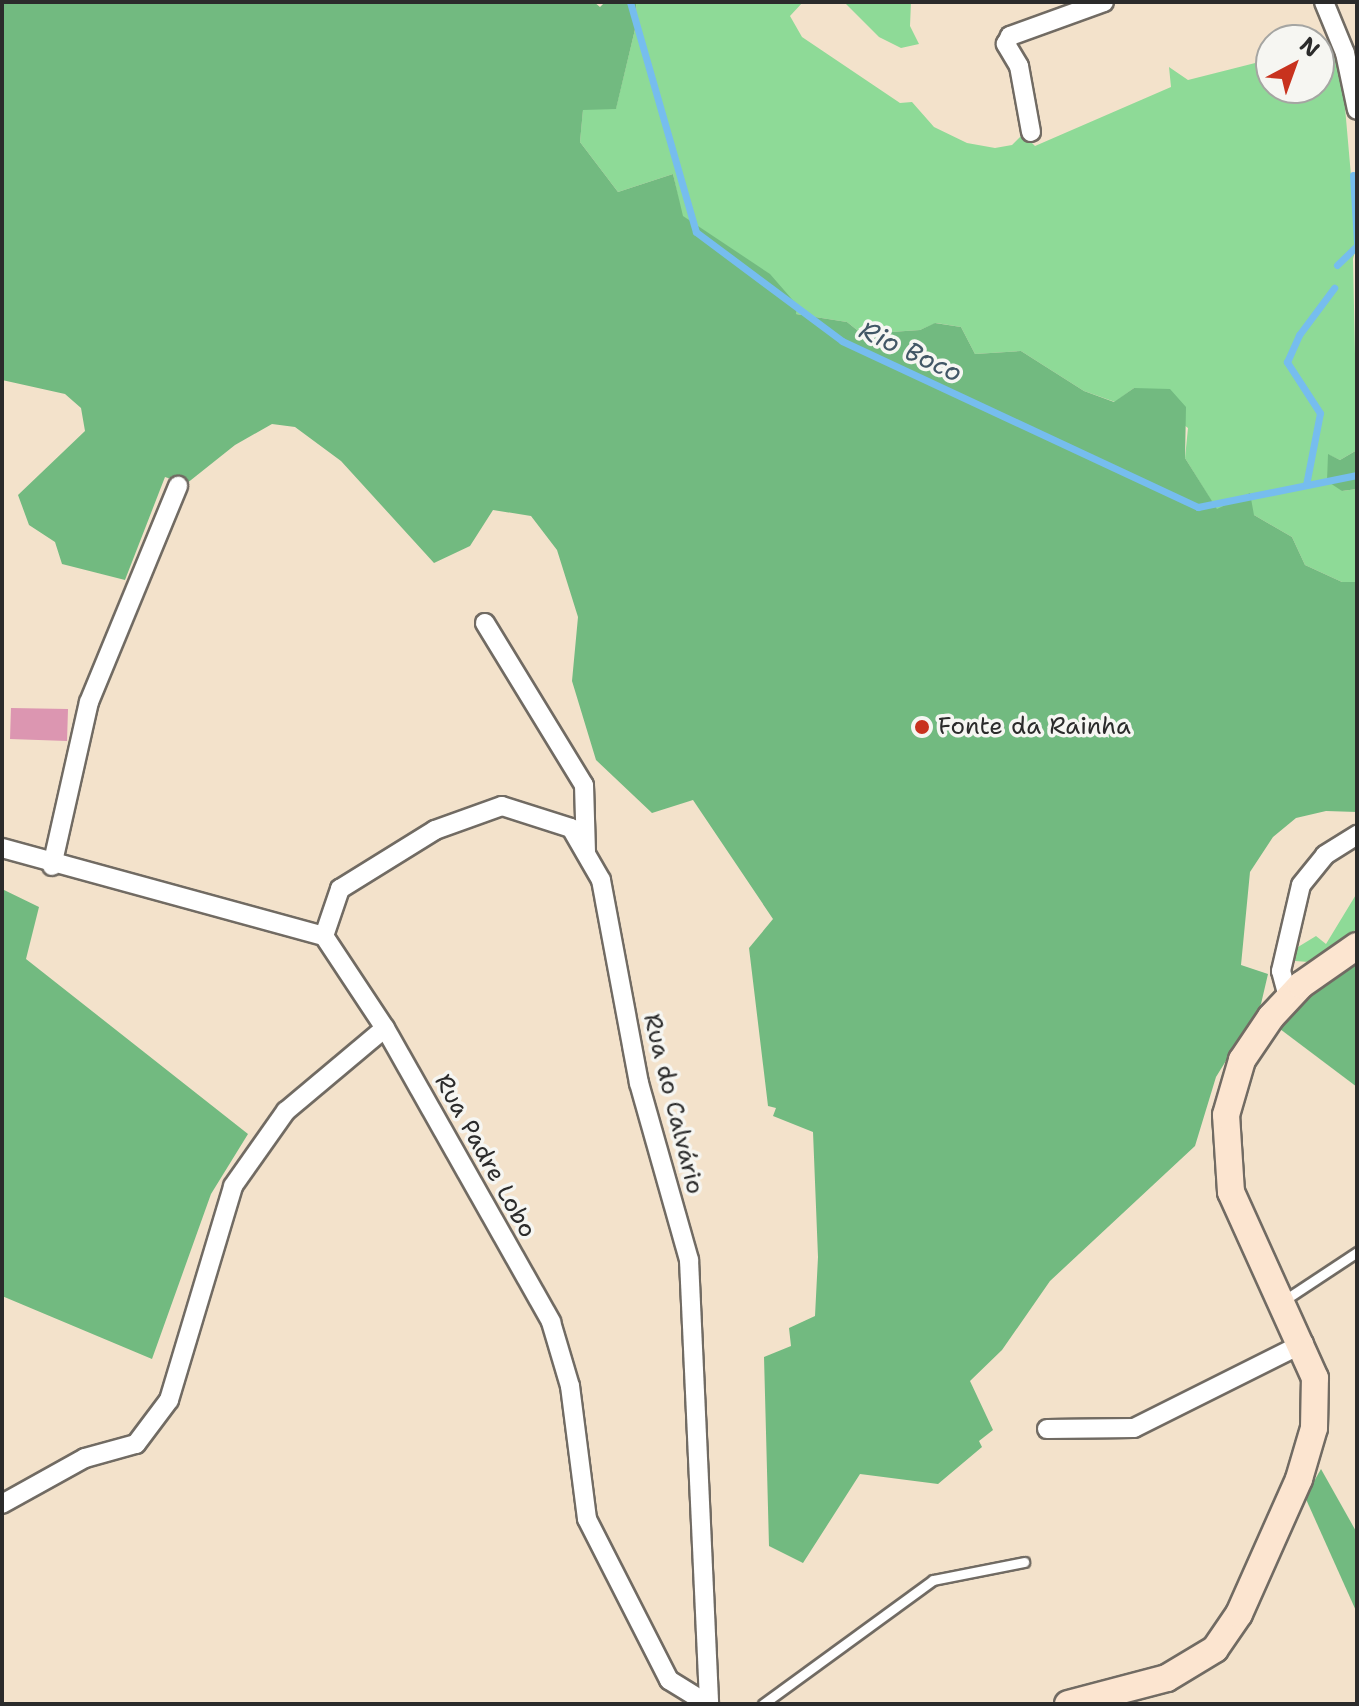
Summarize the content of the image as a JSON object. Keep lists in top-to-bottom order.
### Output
{
  "streets": {
    "street": ["Rua do Calvário", "Rua Padre Lobo"]
  },
  "crossings": [
    ["Rua do Calvário", "Rua Padre Lobo"]
  ],
  "water": ["Rio Boco"],
  "places": ["Fonte da Rainha"],
  "north": "top right"
}
